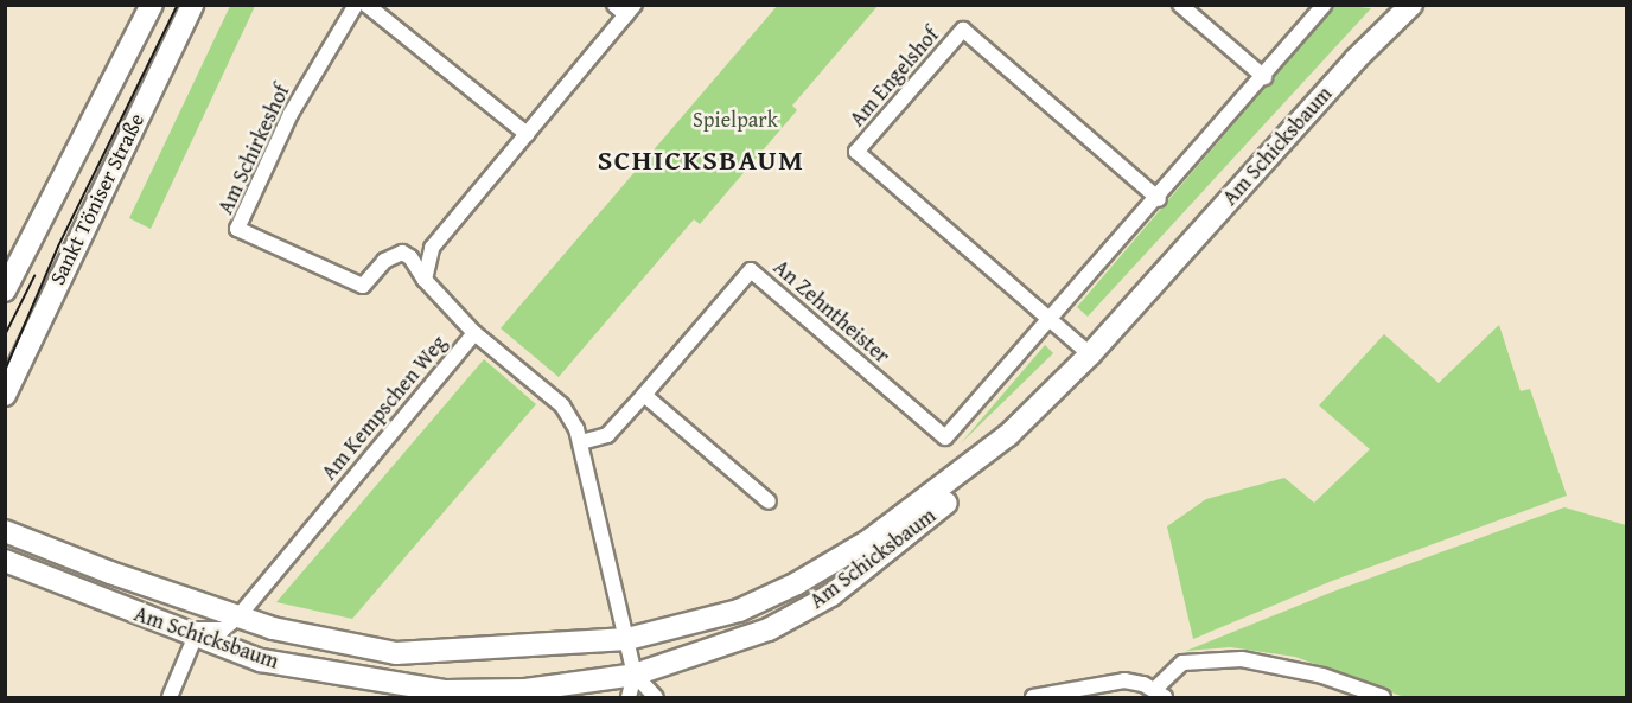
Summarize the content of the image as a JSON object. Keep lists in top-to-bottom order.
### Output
{
  "streets": {
    "street": [
      "Am Engelshof",
      "Am Schicksbaum",
      "Am Schirkeshof",
      "Sankt Töniser Straße",
      "An Zehntheister",
      "Am Kempschen Weg"
    ]
  },
  "crossings": [
    ["Am Engelshof", "An Zehntheister"],
    ["Am Schicksbaum", "Am Kempschen Weg"],
    ["Am Schirkeshof", "Am Kempschen Weg"]
  ],
  "districts": ["SCHICKSBAUM"],
  "parks": ["Spielpark"]
}
